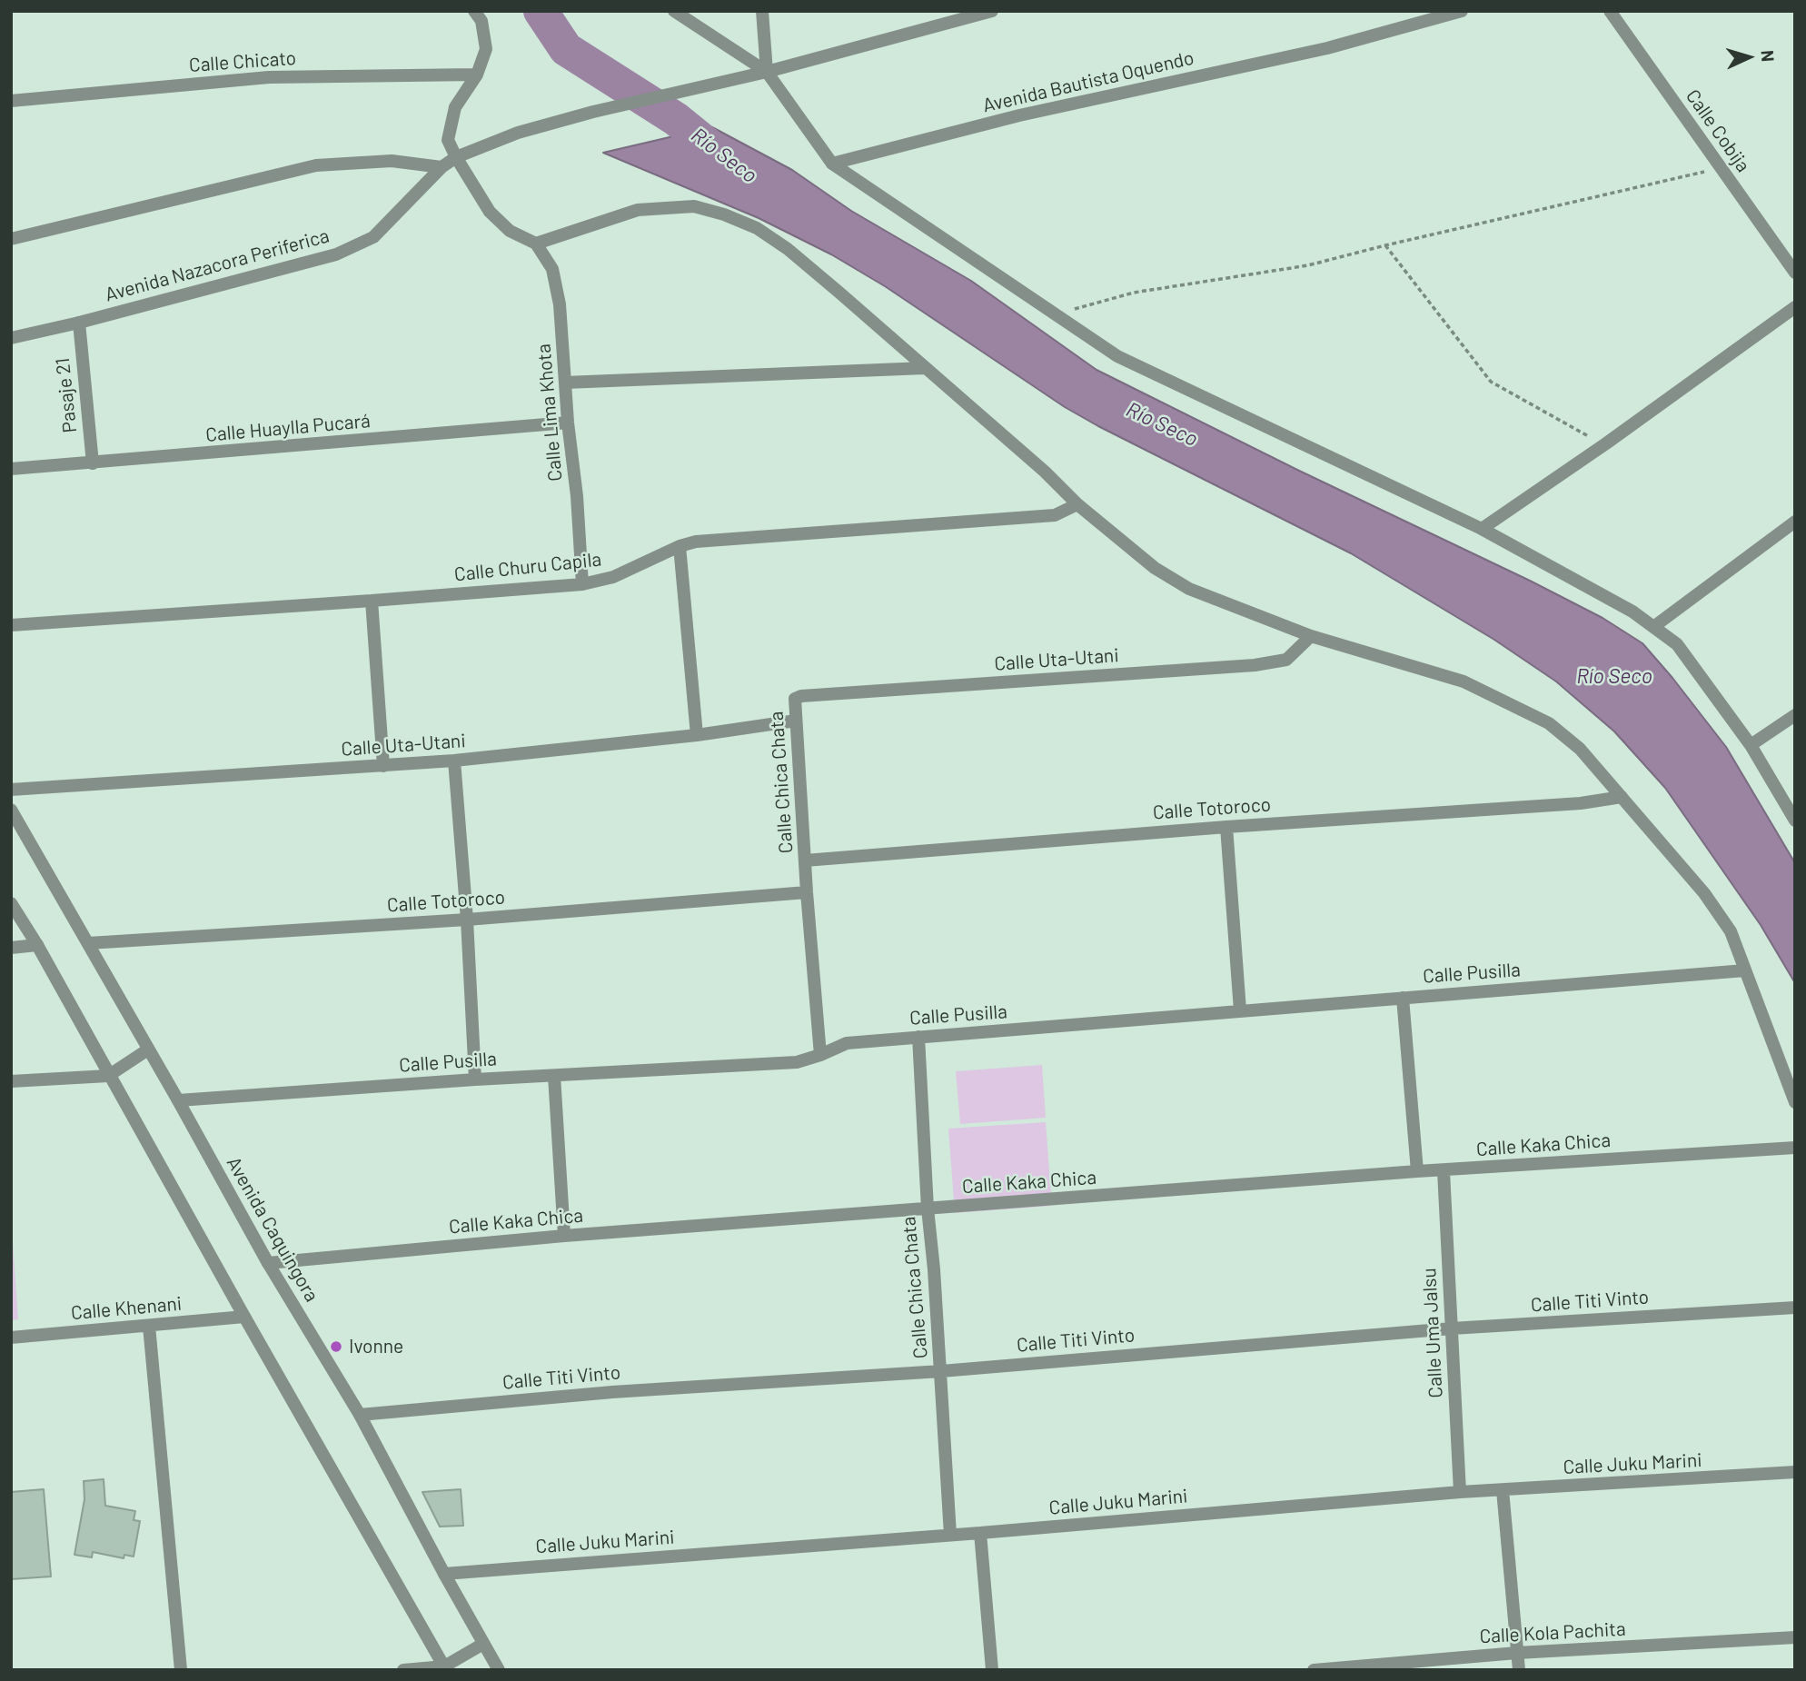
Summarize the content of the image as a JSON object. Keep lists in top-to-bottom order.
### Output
{
  "streets": {
    "street": [
      "Calle Chicato",
      "Avenida Bautista Oquendo",
      "Calle Cobija",
      "Avenida Nazacora Periferica",
      "Pasaje 21",
      "Calle Lima Khota",
      "Calle Huaylla Pucará",
      "Calle Churu Capila",
      "Calle Uta-Utani",
      "Calle Chica Chata",
      "Calle Totoroco",
      "Calle Pusilla",
      "Calle Kaka Chica",
      "Avenida Caquingora",
      "Calle Titi Vinto",
      "Calle Khenani",
      "Calle Uma Jalsu",
      "Calle Juku Marini",
      "Calle Kola Pachita"
    ]
  },
  "crossings": [
    ["Avenida Nazacora Periferica", "Pasaje 21"],
    ["Pasaje 21", "Calle Huaylla Pucará"],
    ["Calle Lima Khota", "Calle Huaylla Pucará"],
    ["Calle Lima Khota", "Calle Churu Capila"],
    ["Calle Uta-Utani", "Calle Chica Chata"],
    ["Calle Chica Chata", "Calle Totoroco"],
    ["Calle Chica Chata", "Calle Pusilla"],
    ["Calle Chica Chata", "Calle Kaka Chica"],
    ["Calle Chica Chata", "Calle Titi Vinto"],
    ["Calle Chica Chata", "Calle Juku Marini"],
    ["Calle Totoroco", "Avenida Caquingora"],
    ["Calle Pusilla", "Avenida Caquingora"],
    ["Calle Kaka Chica", "Avenida Caquingora"],
    ["Calle Kaka Chica", "Calle Uma Jalsu"],
    ["Avenida Caquingora", "Calle Titi Vinto"],
    ["Avenida Caquingora", "Calle Juku Marini"],
    ["Calle Titi Vinto", "Calle Uma Jalsu"],
    ["Calle Uma Jalsu", "Calle Juku Marini"]
  ],
  "water": ["Río Seco"],
  "places": ["Ivonne"],
  "north": "right"
}
